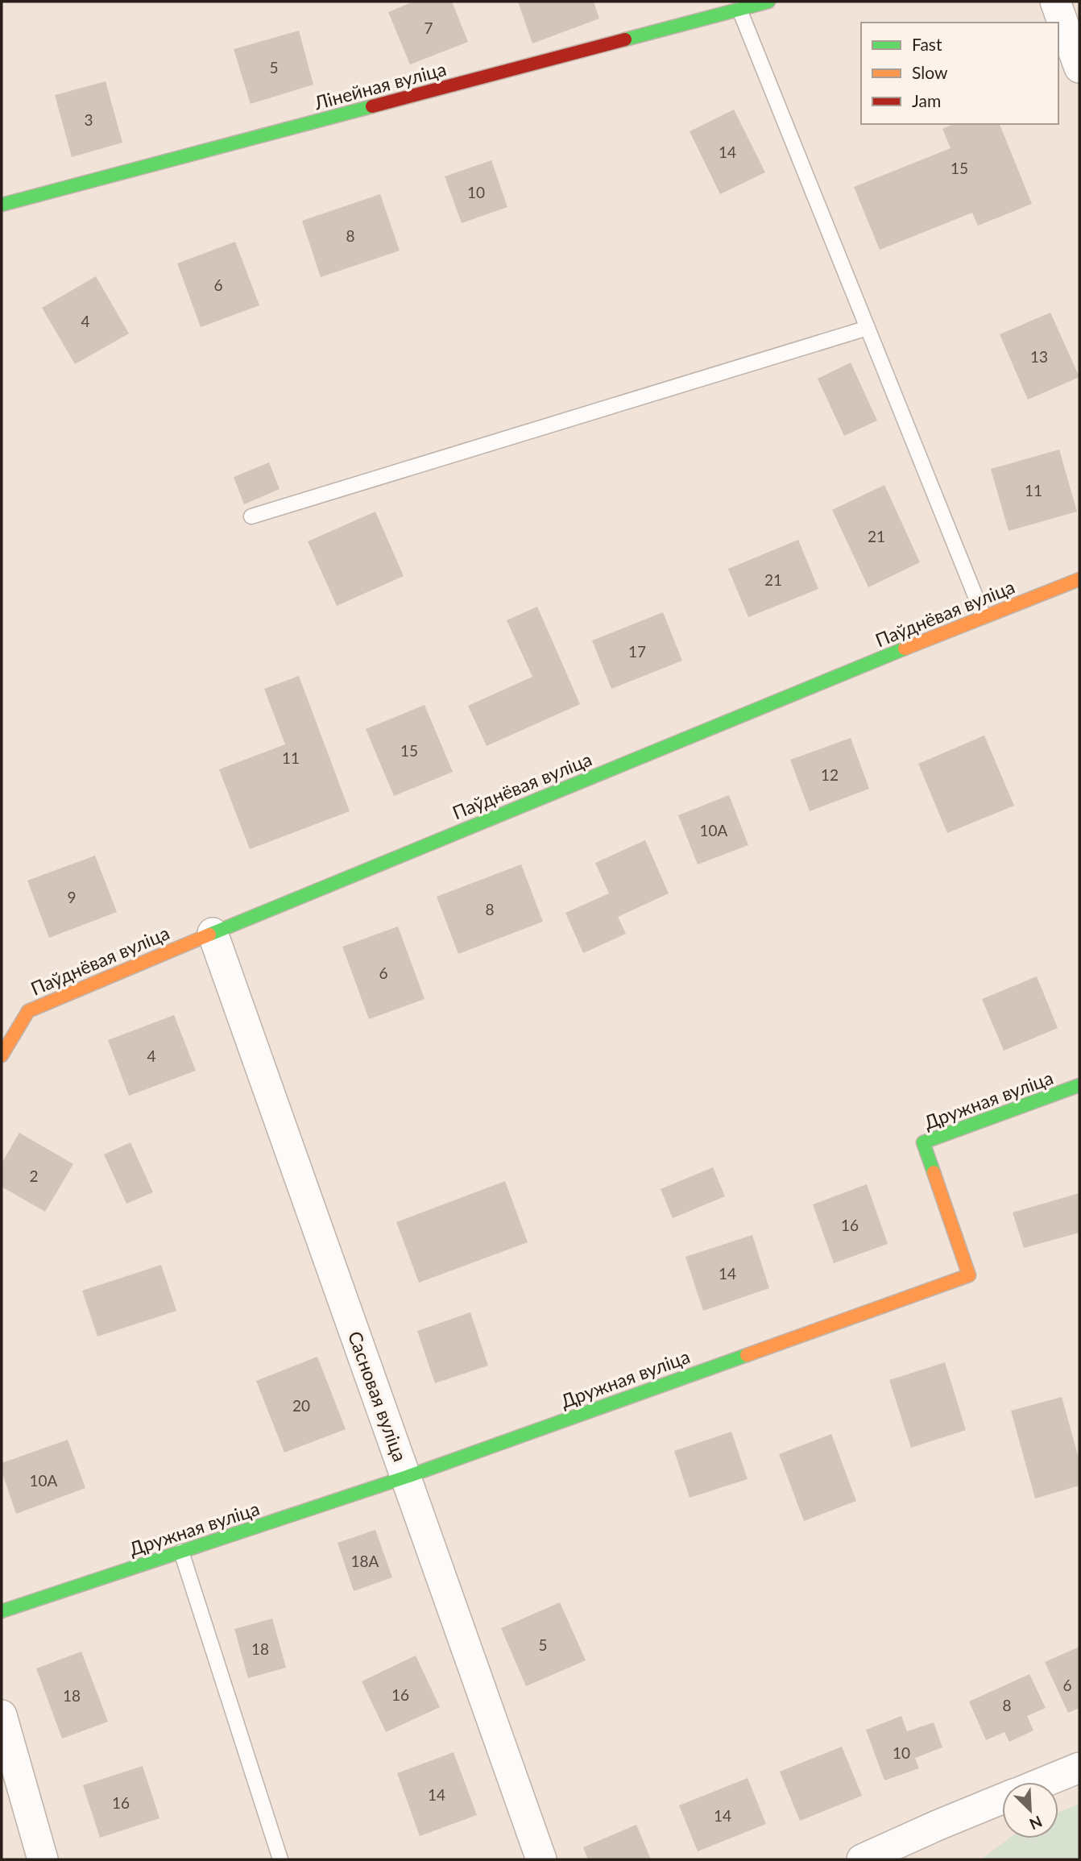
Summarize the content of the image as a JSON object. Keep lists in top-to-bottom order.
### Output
{
  "streets": {
    "street": [
      "Лінейная вуліца",
      "Паўднёвая вуліца",
      "Дружная вуліца",
      "Сасновая вуліца"
    ]
  },
  "crossings": [
    ["Паўднёвая вуліца", "Сасновая вуліца"],
    ["Дружная вуліца", "Сасновая вуліца"]
  ],
  "house_numbers": [
    "7",
    "5",
    "3",
    "14",
    "15",
    "10",
    "8",
    "6",
    "4",
    "13",
    "11",
    "21",
    "21",
    "17",
    "15",
    "11",
    "12",
    "10А",
    "9",
    "8",
    "6",
    "4",
    "2",
    "16",
    "14",
    "20",
    "10А",
    "18А",
    "5",
    "18",
    "6",
    "16",
    "18",
    "8",
    "10",
    "14",
    "16",
    "14"
  ],
  "legend": ["Fast", "Slow", "Jam"],
  "north": "bottom right"
}
